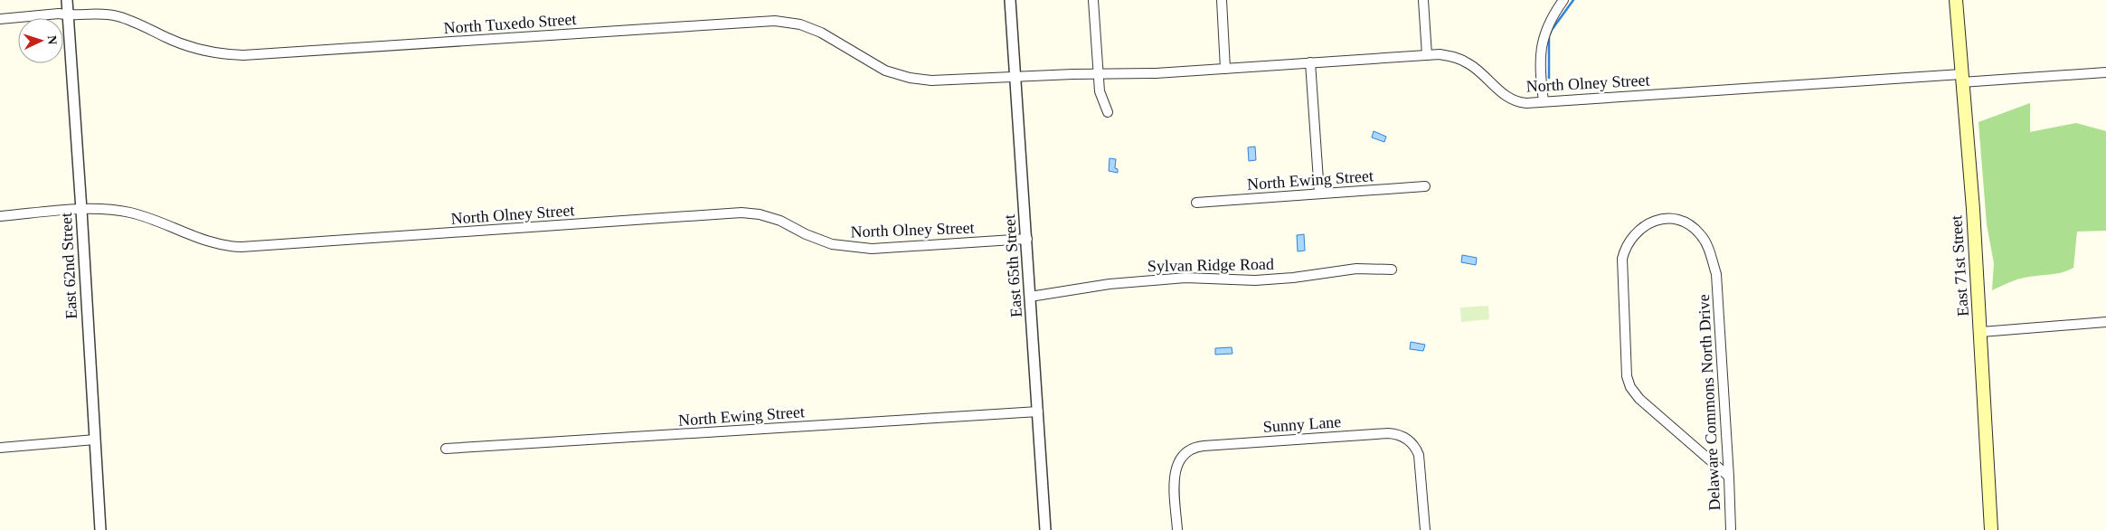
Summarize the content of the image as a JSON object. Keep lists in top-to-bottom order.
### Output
{
  "streets": {
    "main road": ["East 71st Street"],
    "street": [
      "North Tuxedo Street",
      "North Olney Street",
      "North Ewing Street",
      "Sylvan Ridge Road",
      "East 62nd Street",
      "East 65th Street",
      "Delaware Commons North Drive",
      "Sunny Lane"
    ]
  },
  "crossings": [
    ["North Tuxedo Street", "North Olney Street"],
    ["North Tuxedo Street", "East 62nd Street"],
    ["North Tuxedo Street", "East 65th Street"],
    ["North Olney Street", "East 62nd Street"],
    ["North Olney Street", "East 65th Street"],
    ["North Olney Street", "East 71st Street"],
    ["North Ewing Street", "East 65th Street"],
    ["Sylvan Ridge Road", "East 65th Street"]
  ],
  "north": "right"
}
